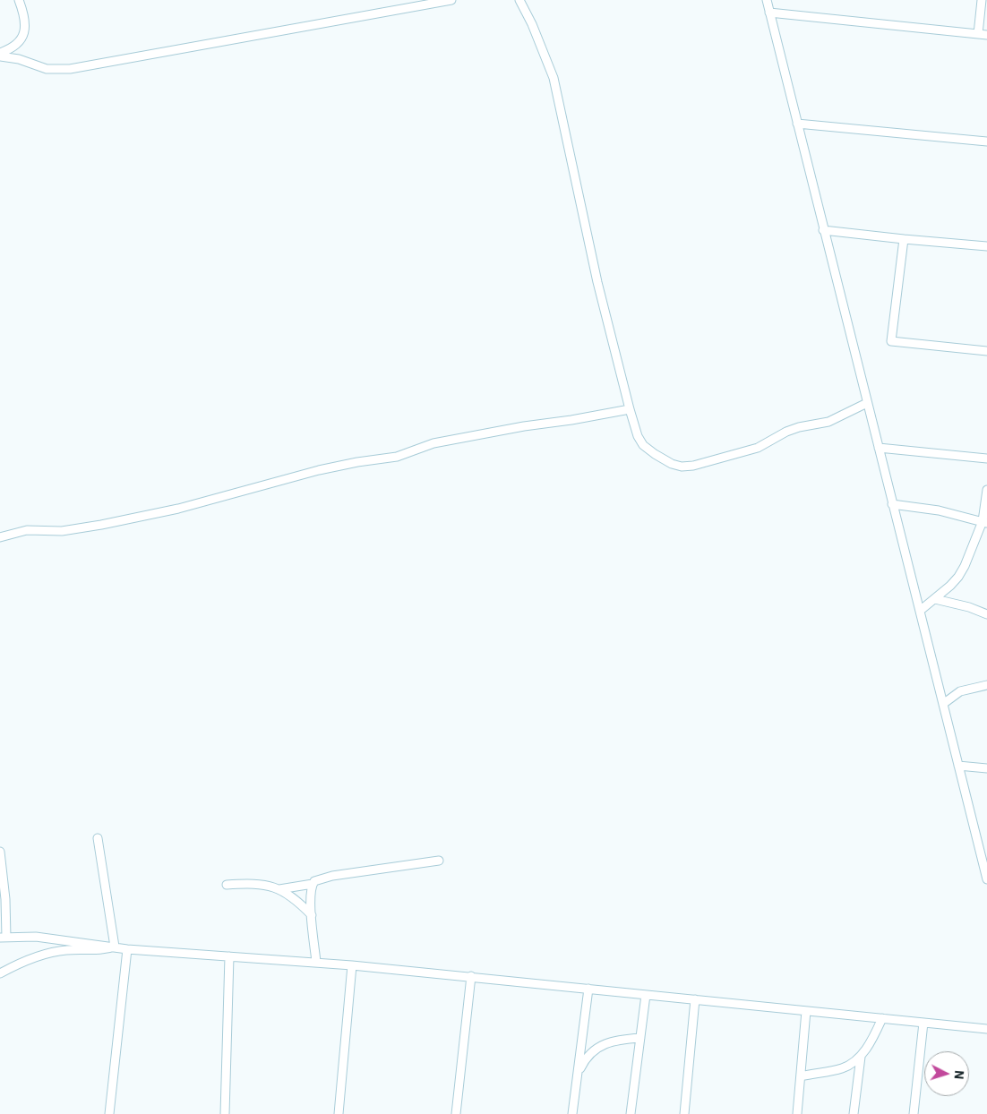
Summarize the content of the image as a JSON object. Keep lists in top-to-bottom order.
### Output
{
  "north": "right"
}
